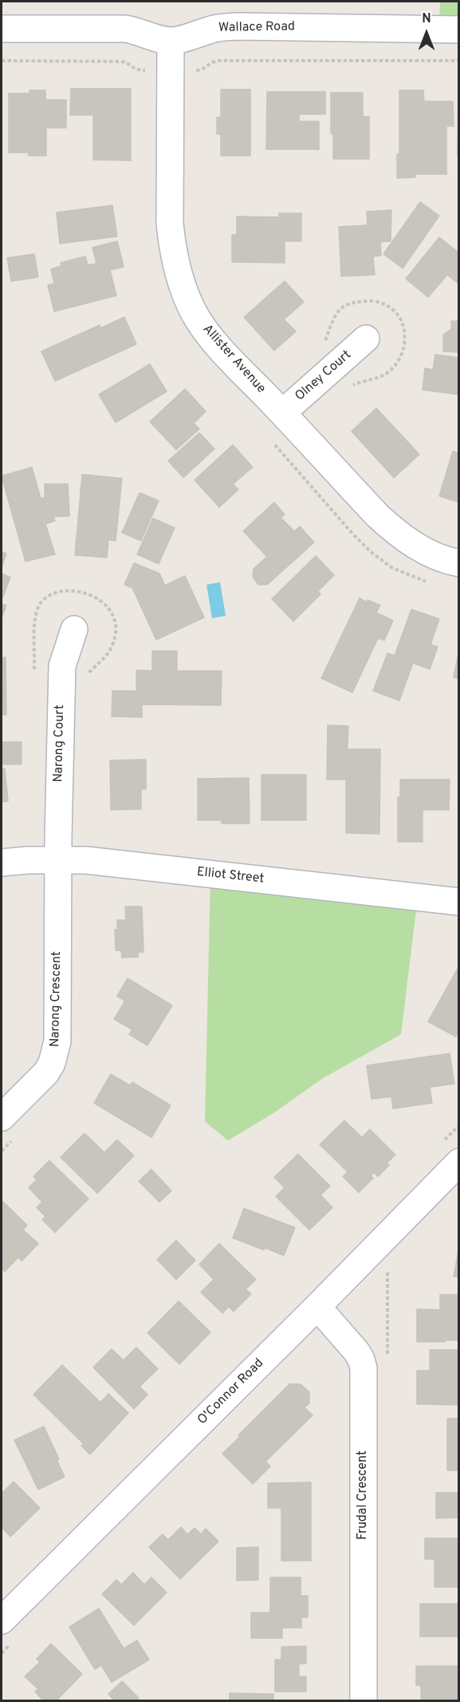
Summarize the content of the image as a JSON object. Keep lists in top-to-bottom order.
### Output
{
  "streets": {
    "street": [
      "Wallace Road",
      "Allister Avenue",
      "Olney Court",
      "Narong Court",
      "Elliot Street",
      "Narong Crescent",
      "O'Connor Road",
      "Frudal Crescent"
    ]
  },
  "crossings": [
    ["Wallace Road", "Allister Avenue"],
    ["Allister Avenue", "Olney Court"],
    ["Narong Court", "Elliot Street"],
    ["Narong Court", "Narong Crescent"],
    ["Elliot Street", "Narong Crescent"],
    ["O'Connor Road", "Frudal Crescent"]
  ],
  "north": "top"
}
